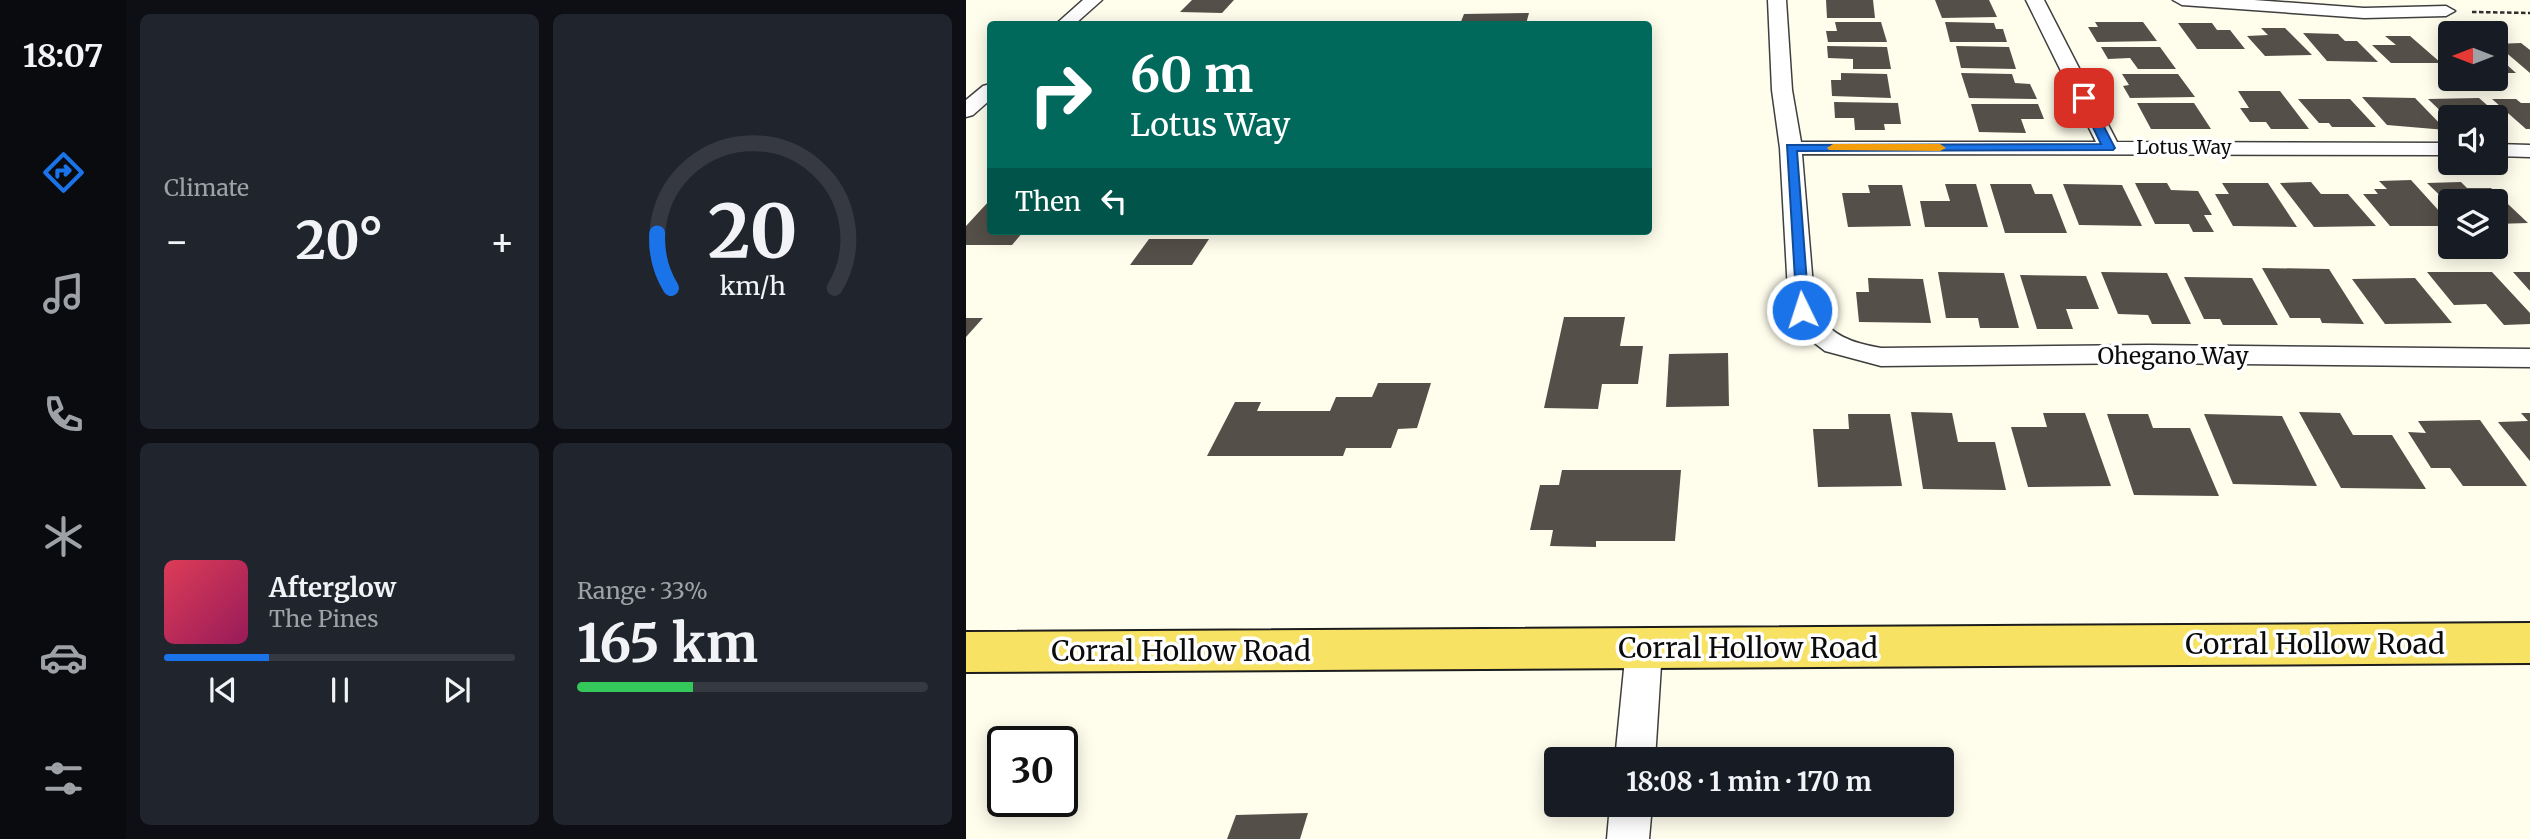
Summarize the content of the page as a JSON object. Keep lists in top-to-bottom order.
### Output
{
  "streets": {
    "main road": ["Corral Hollow Road"],
    "street": ["Lotus Way", "Ohegano Way"]
  },
  "crossings": [
    ["Lotus Way", "Ohegano Way"]
  ],
  "north": "left",
  "page": {
    "tabs": "18:07",
    "tile": [
      "Climate",
      ["Range · 33%", "165 km"]
    ],
    "turn": ["60 m", "Lotus Way"],
    "then": "Then",
    "heat": ["−", "20°", "+"],
    "song": ["Afterglow", "The Pines"],
    "limit": "30",
    "trip": "18:08 · 1 min · 170 m",
    "gauge": ["20", "km/h"]
  }
}
